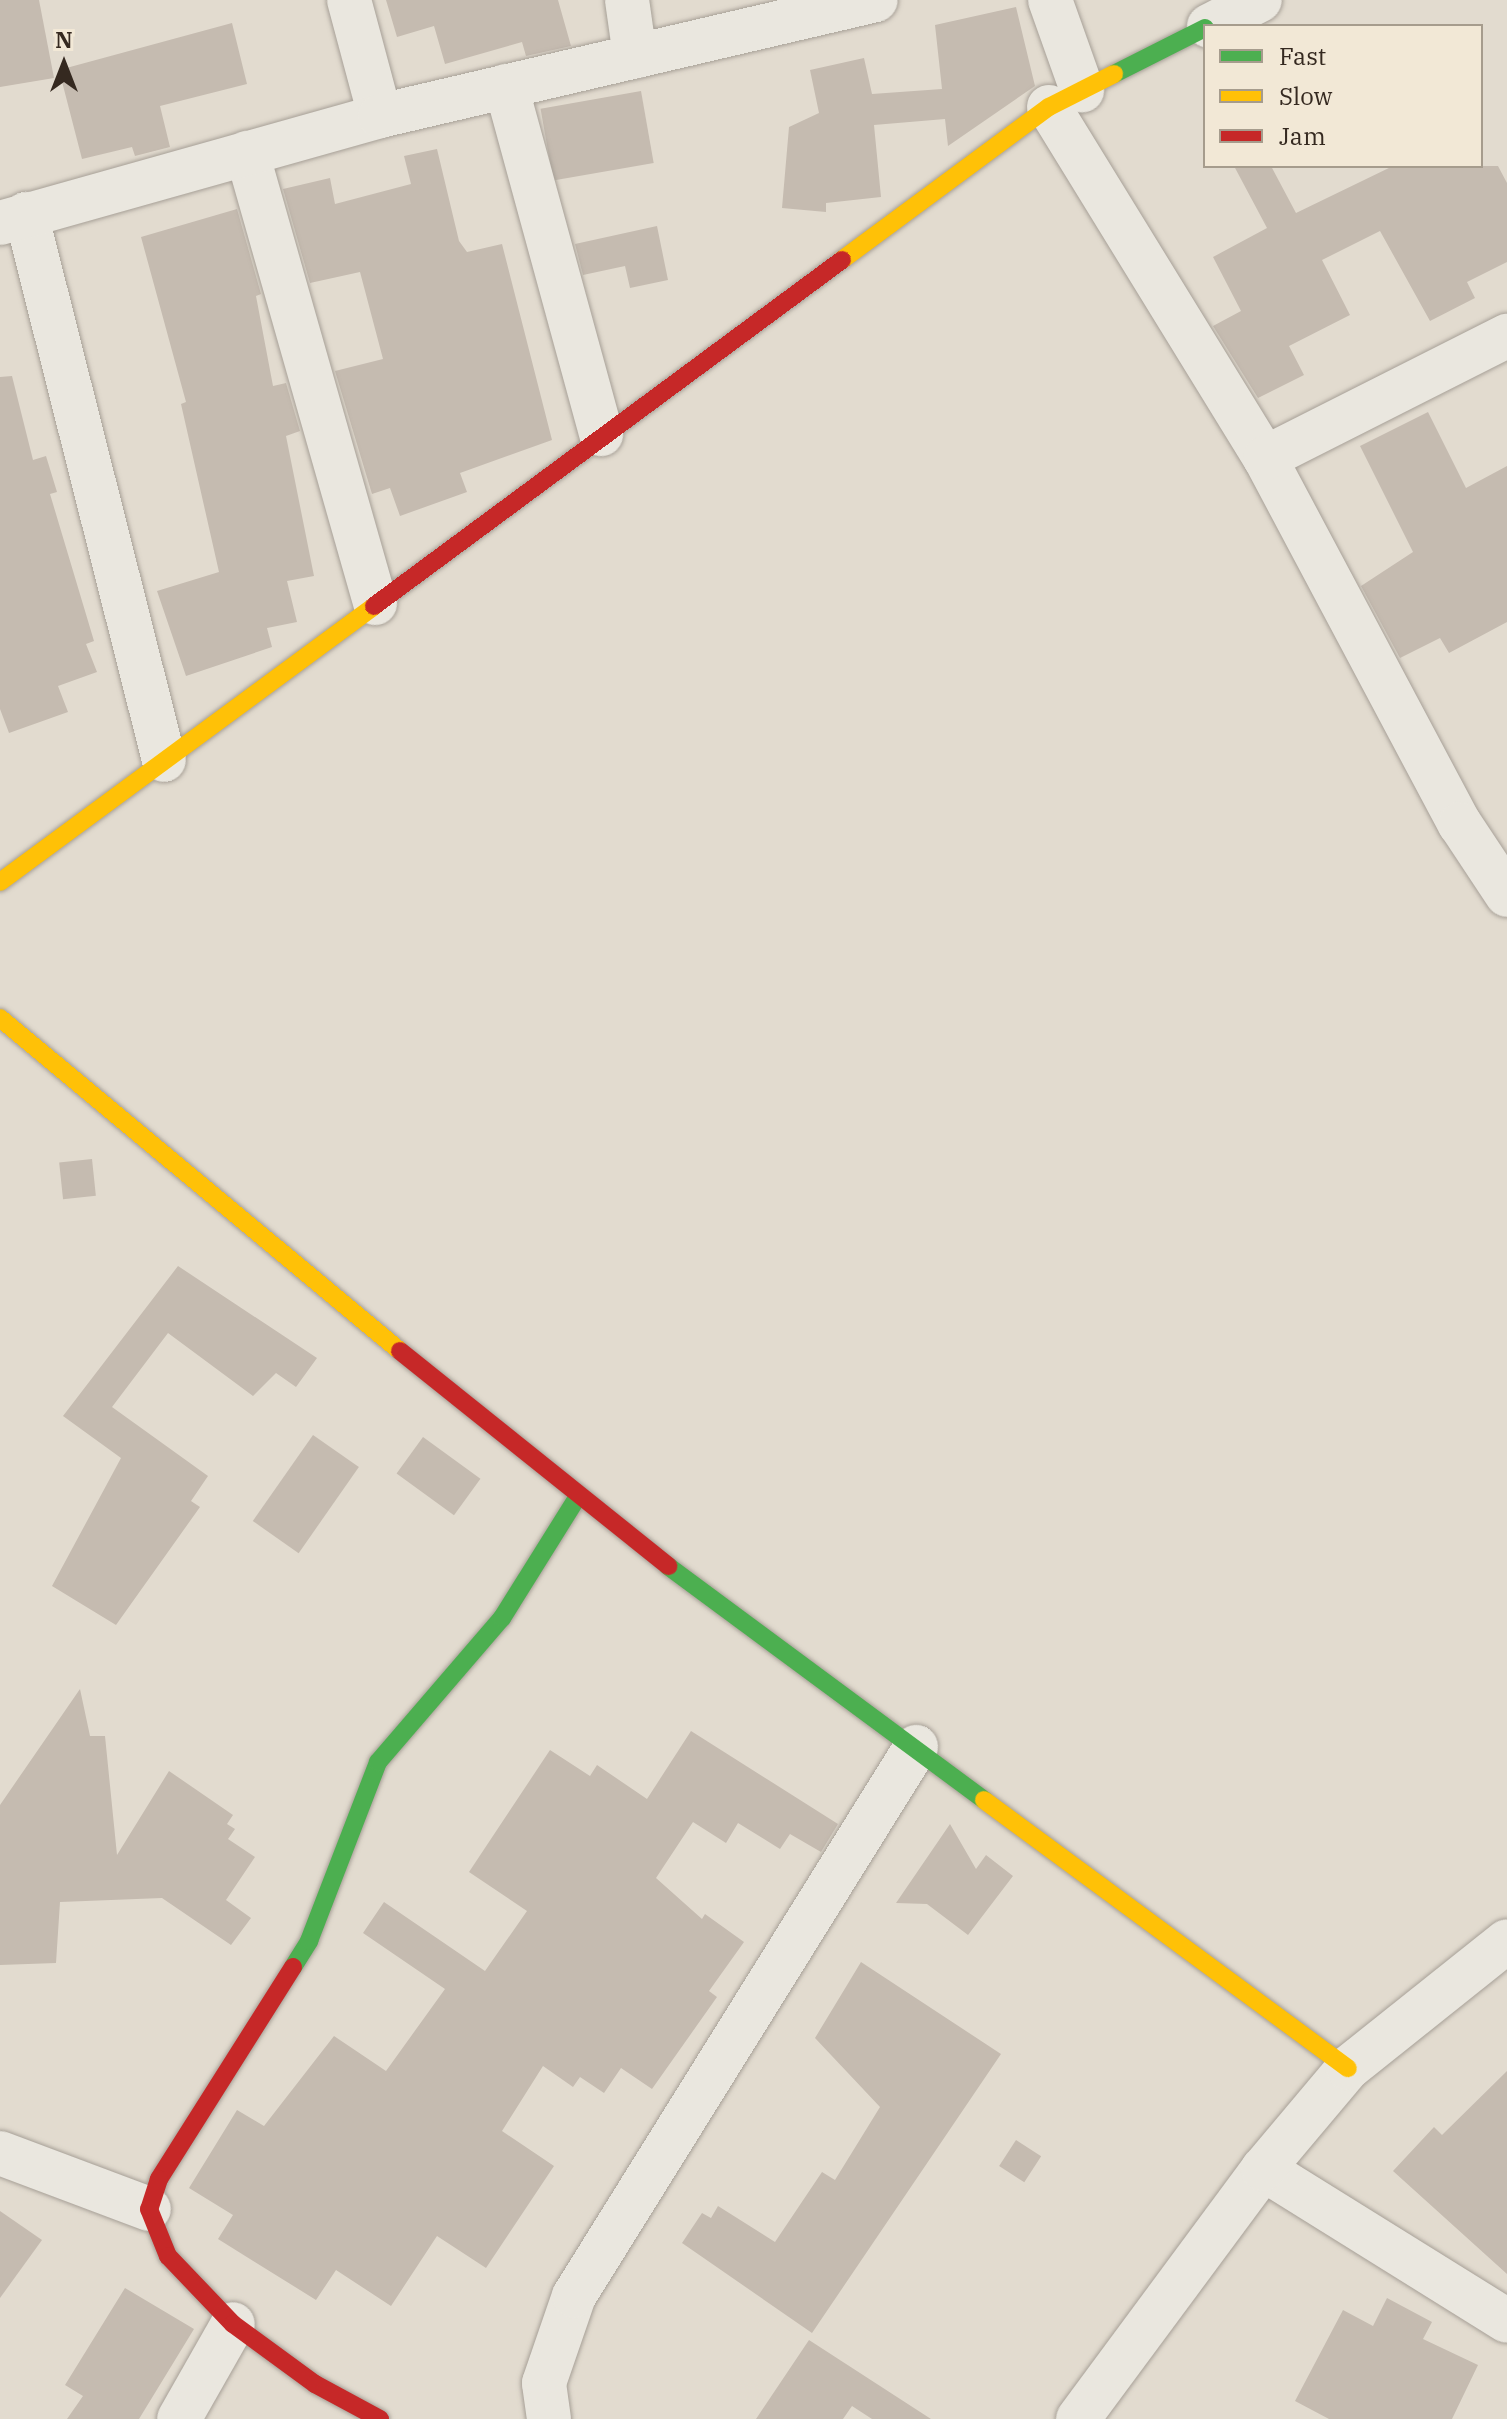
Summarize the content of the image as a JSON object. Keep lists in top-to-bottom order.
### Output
{
  "legend": ["Fast", "Slow", "Jam"],
  "north": "top"
}
